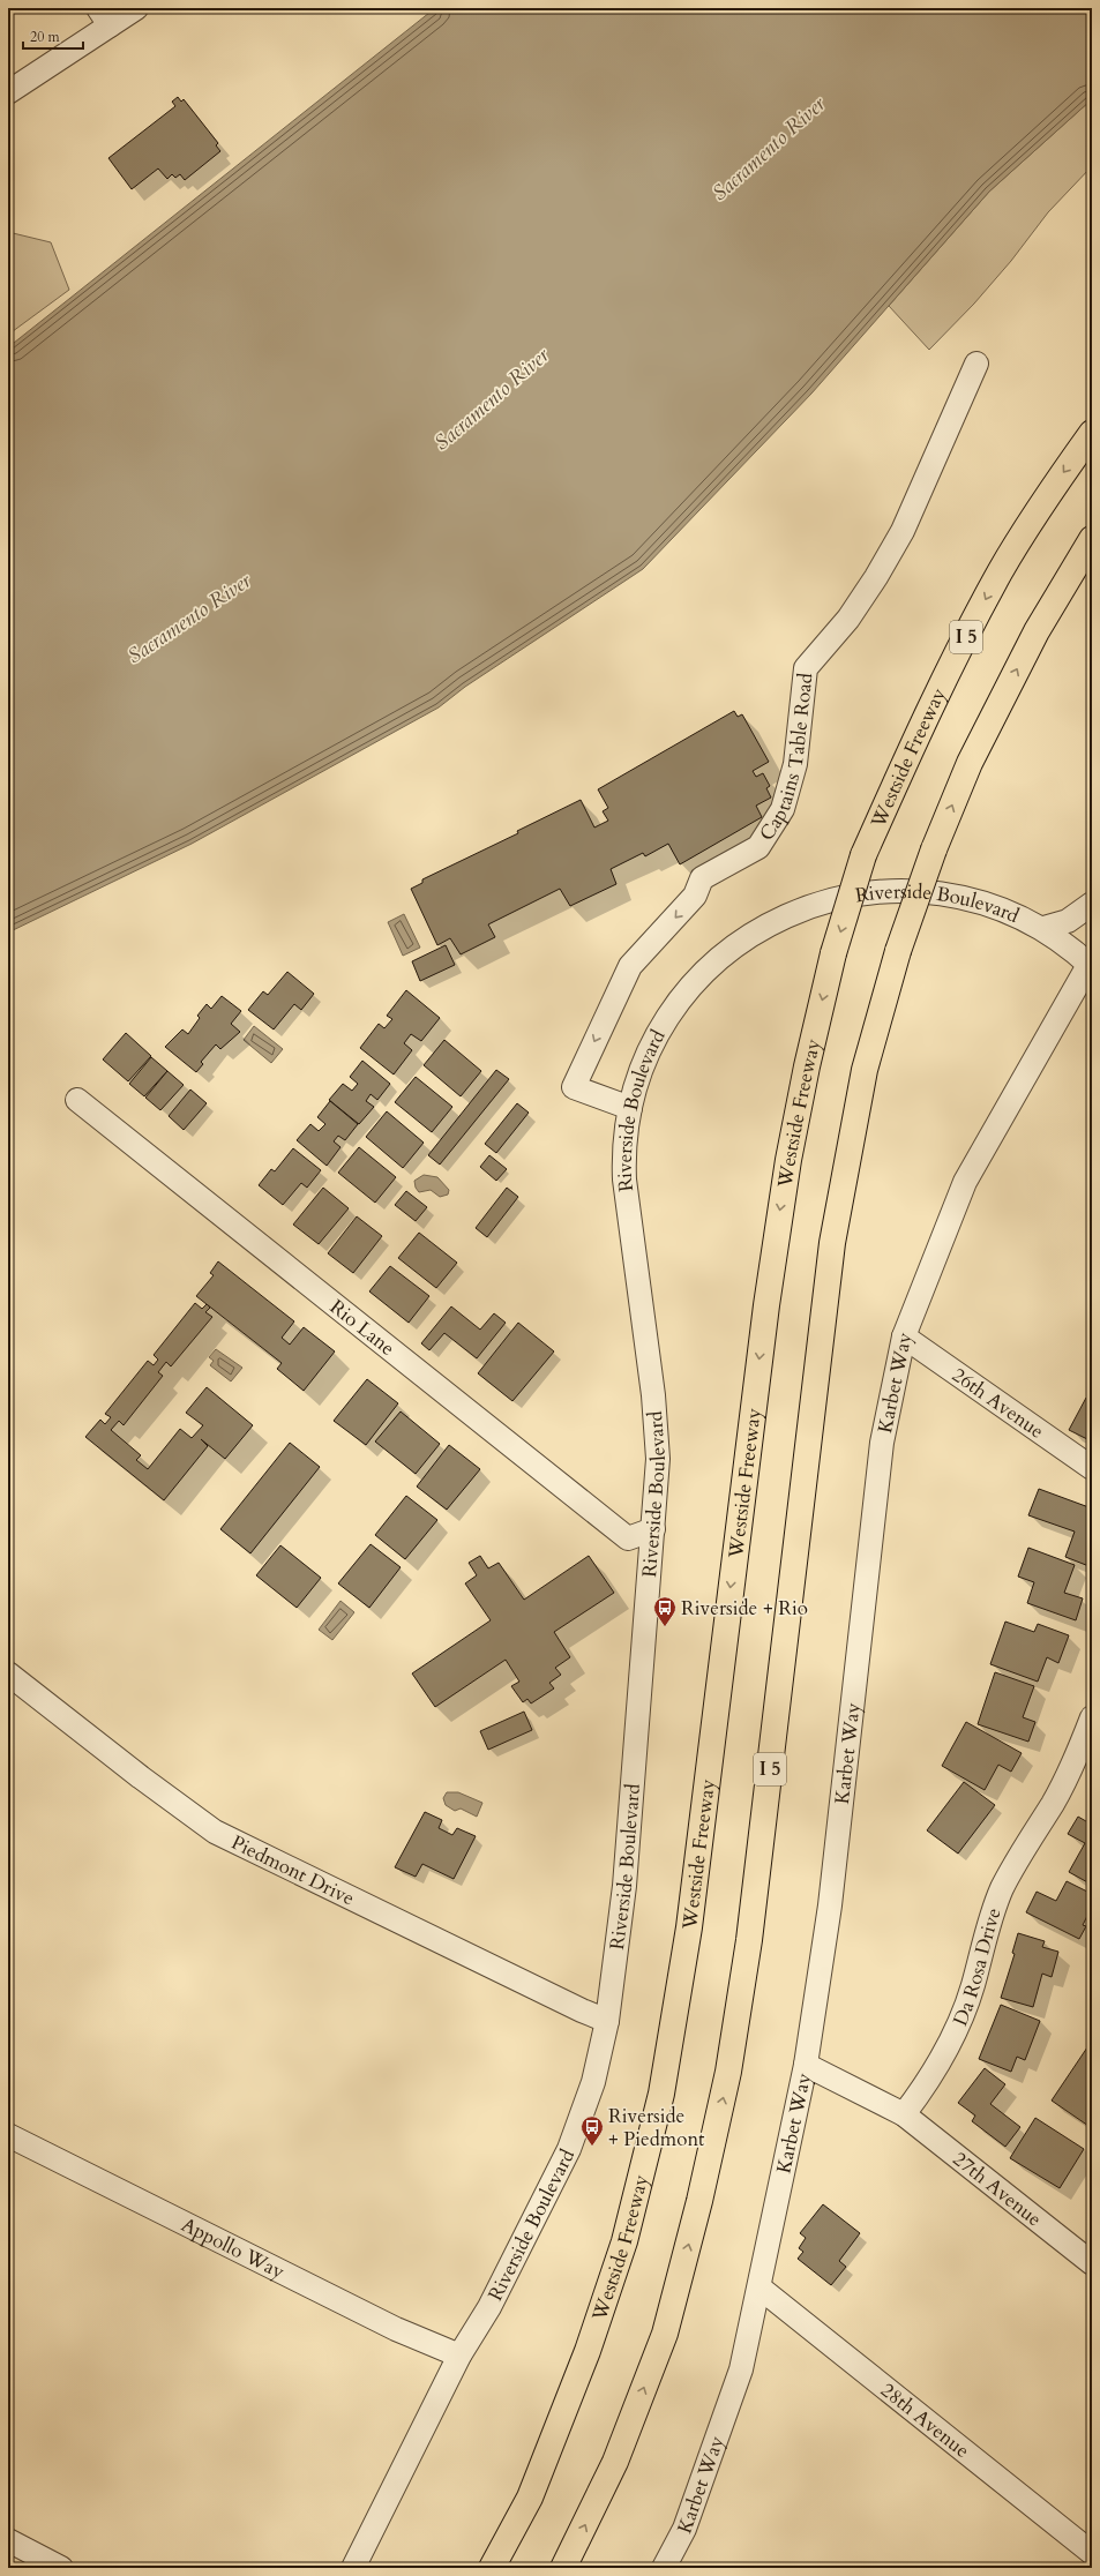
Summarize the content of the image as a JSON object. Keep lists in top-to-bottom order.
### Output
{
  "streets": {
    "highway": ["I 5", "Westside Freeway"],
    "street": [
      "Captains Table Road",
      "Riverside Boulevard",
      "Rio Lane",
      "Karbet Way",
      "26th Avenue",
      "Piedmont Drive",
      "Da Rosa Drive",
      "27th Avenue",
      "Appollo Way",
      "28th Avenue"
    ]
  },
  "crossings": [
    ["Captains Table Road", "Riverside Boulevard"],
    ["Riverside Boulevard", "Rio Lane"],
    ["Riverside Boulevard", "Karbet Way"],
    ["Riverside Boulevard", "Piedmont Drive"],
    ["Riverside Boulevard", "Appollo Way"],
    ["Karbet Way", "26th Avenue"],
    ["Karbet Way", "28th Avenue"],
    ["Da Rosa Drive", "27th Avenue"]
  ],
  "one_way": ["Captains Table Road"],
  "water": ["Sacramento River"],
  "places": {
    "bus stop": ["Riverside + Rio", "Riverside + Piedmont"]
  },
  "scale_bar": "20 m"
}
